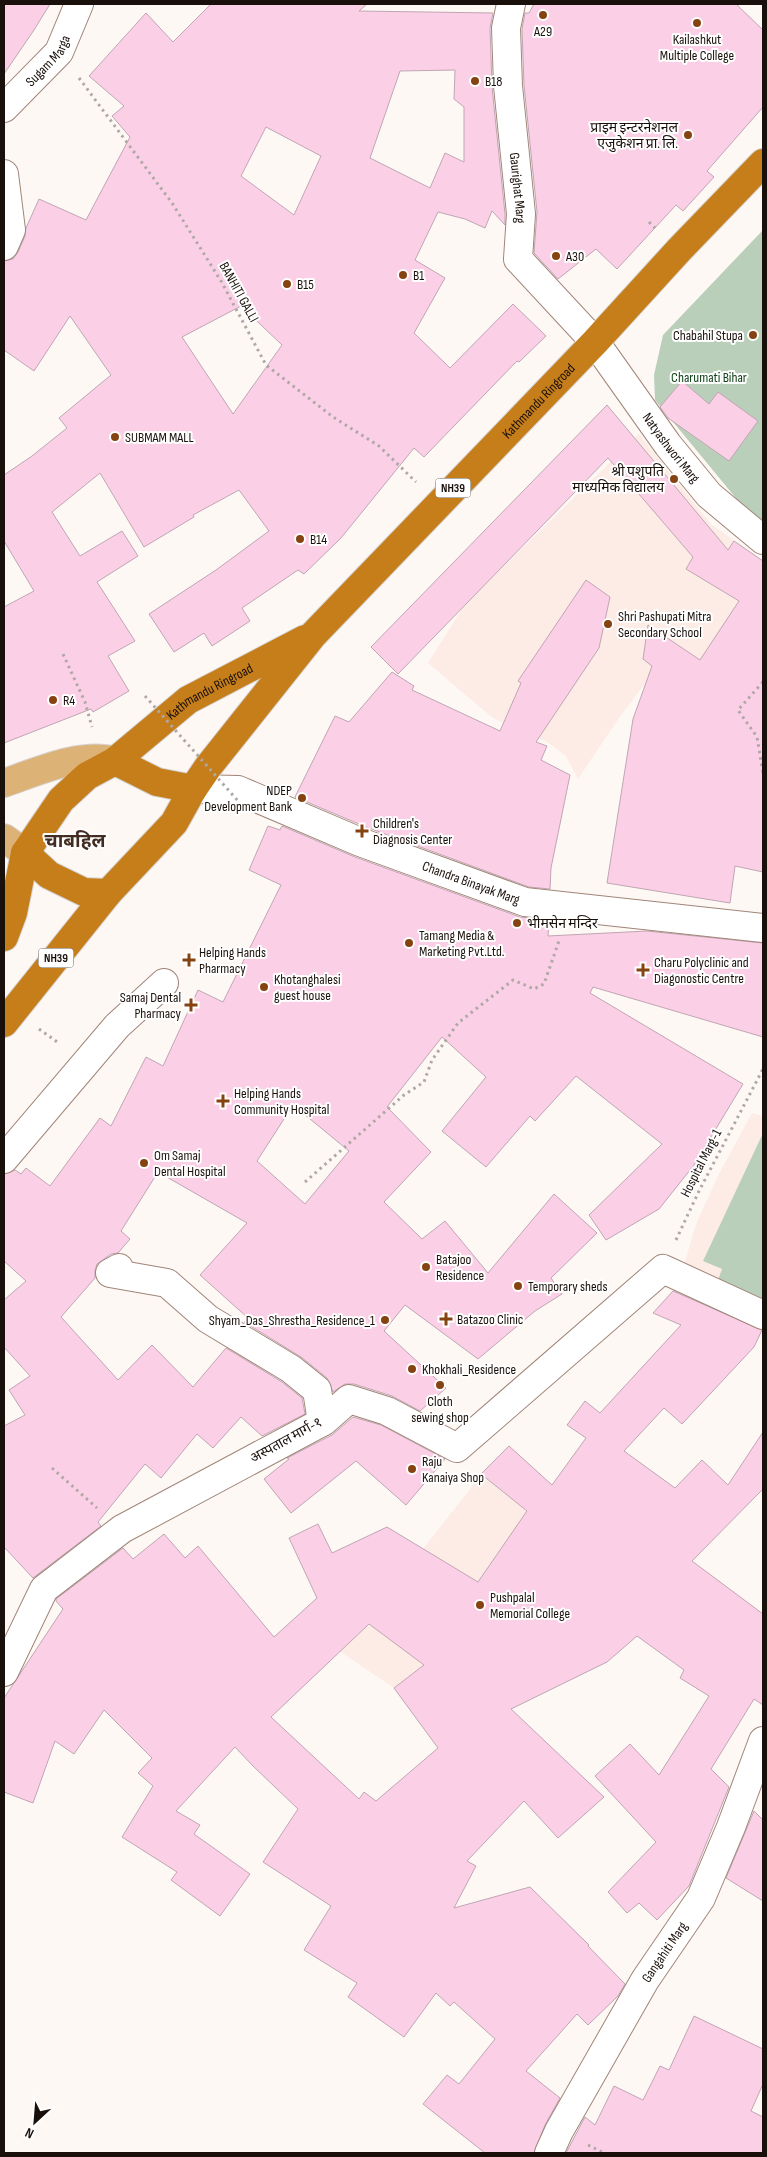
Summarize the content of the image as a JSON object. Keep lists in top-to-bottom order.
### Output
{
  "streets": {
    "highway": ["Kathmandu Ringroad", "NH39"],
    "street": [
      "Sugam Marga",
      "Gaurighat Marg",
      "Natyashwori Marg",
      "Chandra Binayak Marg",
      "अस्पताल मार्ग-१",
      "Gangahiti Marg"
    ],
    "path": ["BANHITI GALLI", "Hospital Marg-1"]
  },
  "crossings": [
    ["Sugam Marga", "BANHITI GALLI"],
    ["Gaurighat Marg", "Kathmandu Ringroad"],
    ["Gaurighat Marg", "Natyashwori Marg"],
    ["BANHITI GALLI", "Kathmandu Ringroad"],
    ["Kathmandu Ringroad", "Natyashwori Marg"],
    ["Kathmandu Ringroad", "Chandra Binayak Marg"],
    ["Hospital Marg-1", "अस्पताल मार्ग-१"]
  ],
  "districts": ["चाबहिल"],
  "parks": ["Charumati Bihar"],
  "places": {
    "other": [
      "A29",
      "Kailashkut Multiple College",
      "B18",
      "प्राइम इन्टरनेशनल एजुकेशन प्रा. लि.",
      "A30",
      "B1",
      "B15",
      "Chabahil Stupa",
      "SUBMAM MALL",
      "श्री पशुपति माध्यमिक विद्यालय",
      "B14",
      "Shri Pashupati Mitra Secondary School",
      "R4",
      "NDEP Development Bank",
      "भीमसेन मन्दिर",
      "Tamang Media & Marketing Pvt.Ltd.",
      "Khotanghalesi guest house",
      "Om Samaj Dental Hospital",
      "Batajoo Residence",
      "Temporary sheds",
      "Shyam_Das_Shrestha_Residence_1",
      "Khokhali_Residence",
      "Cloth sewing shop",
      "Raju Kanaiya Shop",
      "Pushpalal Memorial College"
    ],
    "health": [
      "Children's Diagnosis Center",
      "Helping Hands Pharmacy",
      "Charu Polyclinic and Diagonostic Centre",
      "Samaj Dental Pharmacy",
      "Helping Hands Community Hospital",
      "Batazoo Clinic"
    ]
  },
  "north": "bottom left"
}
